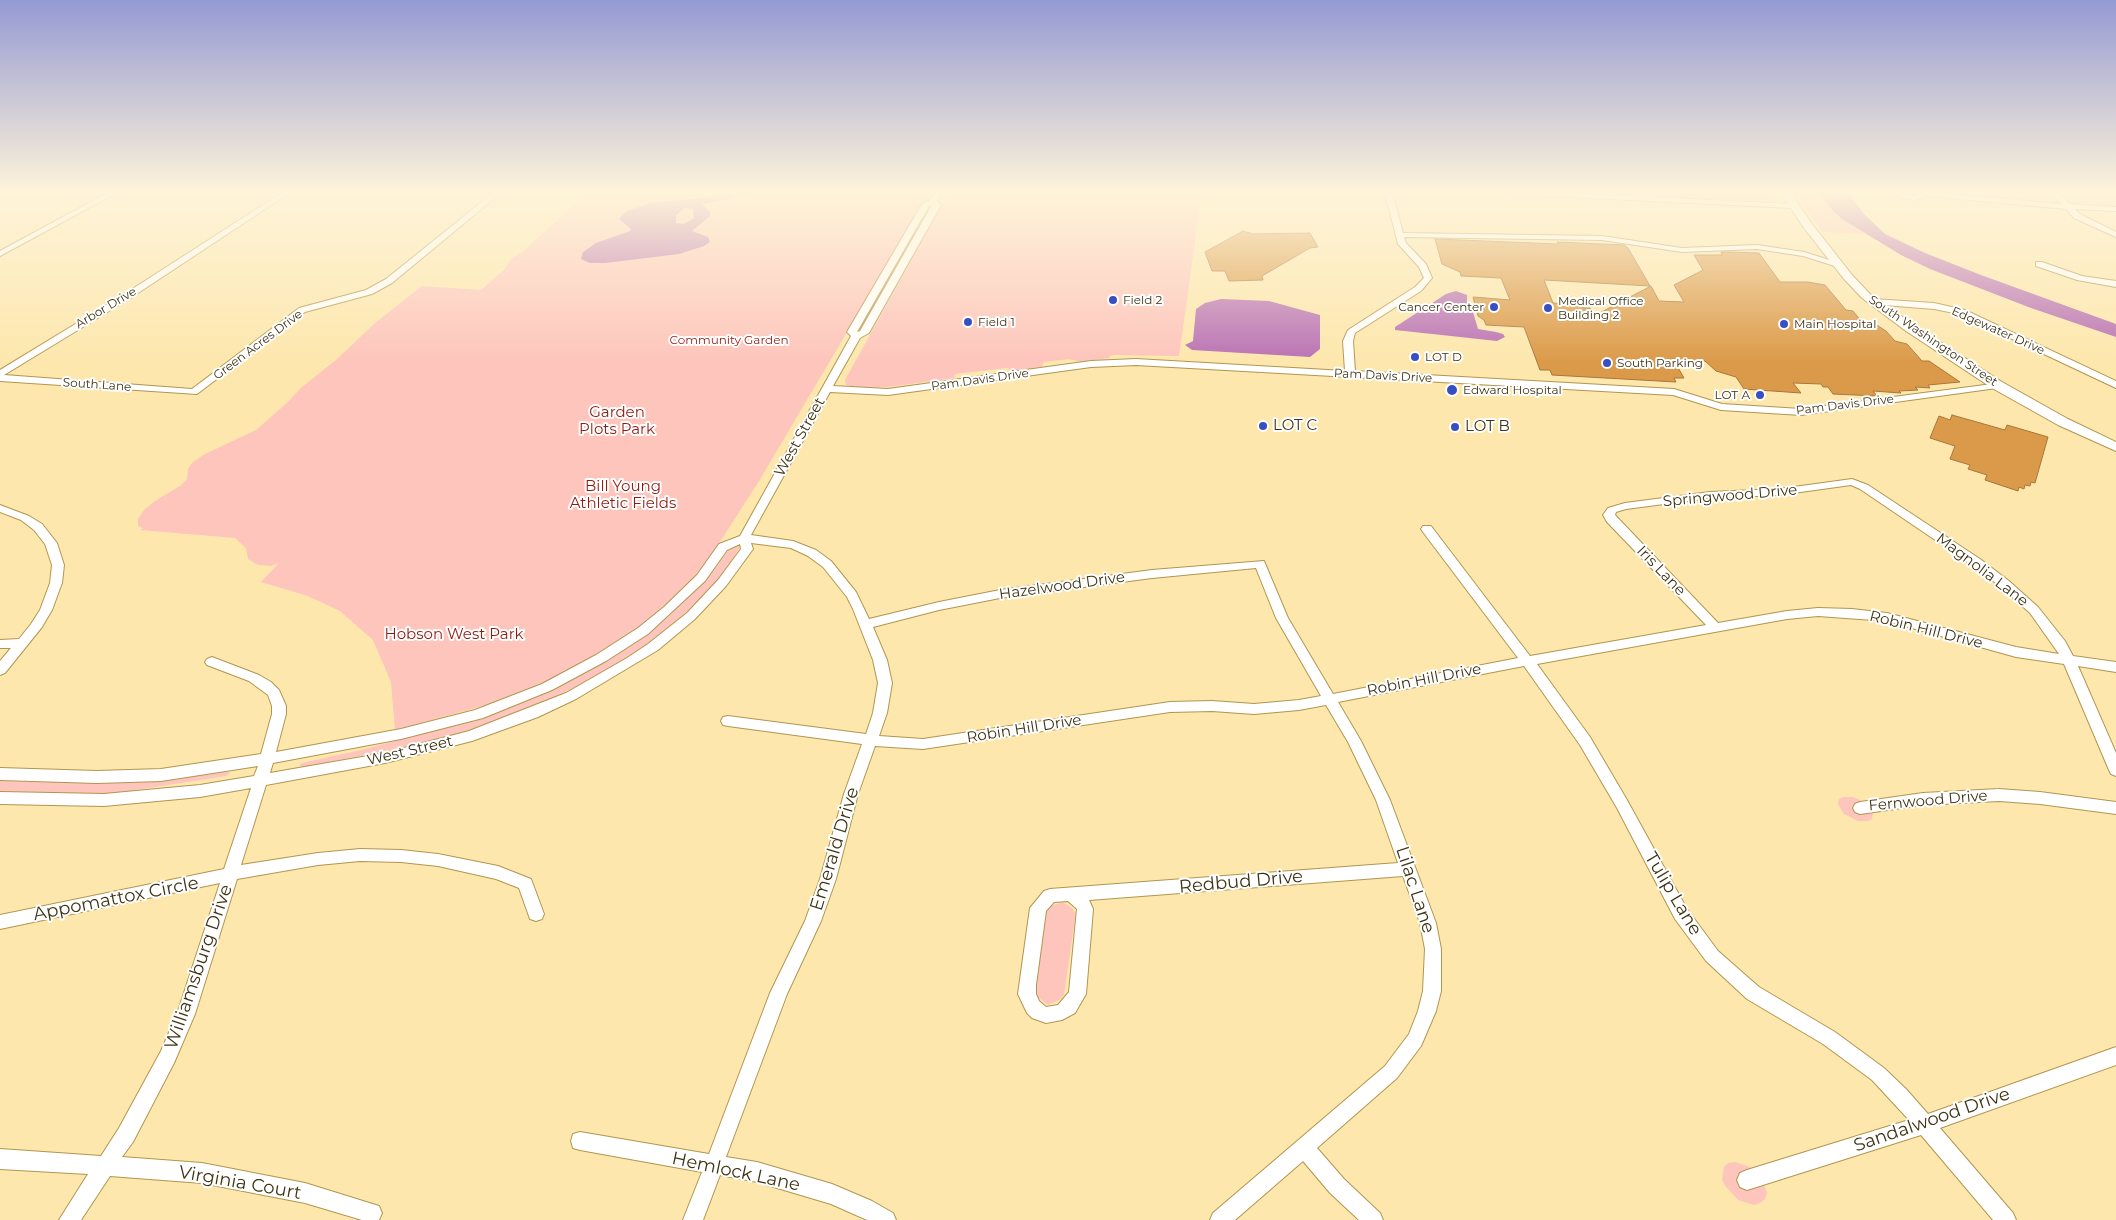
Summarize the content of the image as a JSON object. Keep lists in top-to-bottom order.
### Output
{
  "streets": {
    "main road": ["South Washington Street"],
    "street": [
      "Arbor Drive",
      "Edgewater Drive",
      "Green Acres Drive",
      "Pam Davis Drive",
      "South Lane",
      "West Street",
      "Springwood Drive",
      "Magnolia Lane",
      "Iris Lane",
      "Hazelwood Drive",
      "Robin Hill Drive",
      "Fernwood Drive",
      "Emerald Drive",
      "Redbud Drive",
      "Lilac Lane",
      "Tulip Lane",
      "Appomattox Circle",
      "Williamsburg Drive",
      "Sandalwood Drive",
      "Hemlock Lane",
      "Virginia Court"
    ]
  },
  "crossings": [
    ["Edgewater Drive", "South Washington Street"],
    ["South Washington Street", "Pam Davis Drive"],
    ["Green Acres Drive", "South Lane"],
    ["Pam Davis Drive", "West Street"],
    ["West Street", "Emerald Drive"],
    ["West Street", "Williamsburg Drive"],
    ["Springwood Drive", "Magnolia Lane"],
    ["Springwood Drive", "Iris Lane"],
    ["Magnolia Lane", "Robin Hill Drive"],
    ["Iris Lane", "Robin Hill Drive"],
    ["Hazelwood Drive", "Emerald Drive"],
    ["Hazelwood Drive", "Lilac Lane"],
    ["Robin Hill Drive", "Emerald Drive"],
    ["Robin Hill Drive", "Lilac Lane"],
    ["Robin Hill Drive", "Tulip Lane"],
    ["Emerald Drive", "Hemlock Lane"],
    ["Redbud Drive", "Lilac Lane"],
    ["Tulip Lane", "Sandalwood Drive"],
    ["Appomattox Circle", "Williamsburg Drive"],
    ["Williamsburg Drive", "Virginia Court"]
  ],
  "parks": [
    "Community Garden",
    "Garden Plots Park",
    "Bill Young Athletic Fields",
    "Hobson West Park"
  ],
  "places": [
    "Field 2",
    "Cancer Center",
    "Medical Office Building 2",
    "Field 1",
    "Main Hospital",
    "LOT D",
    "South Parking",
    "Edward Hospital",
    "LOT A",
    "LOT C",
    "LOT B"
  ]
}
